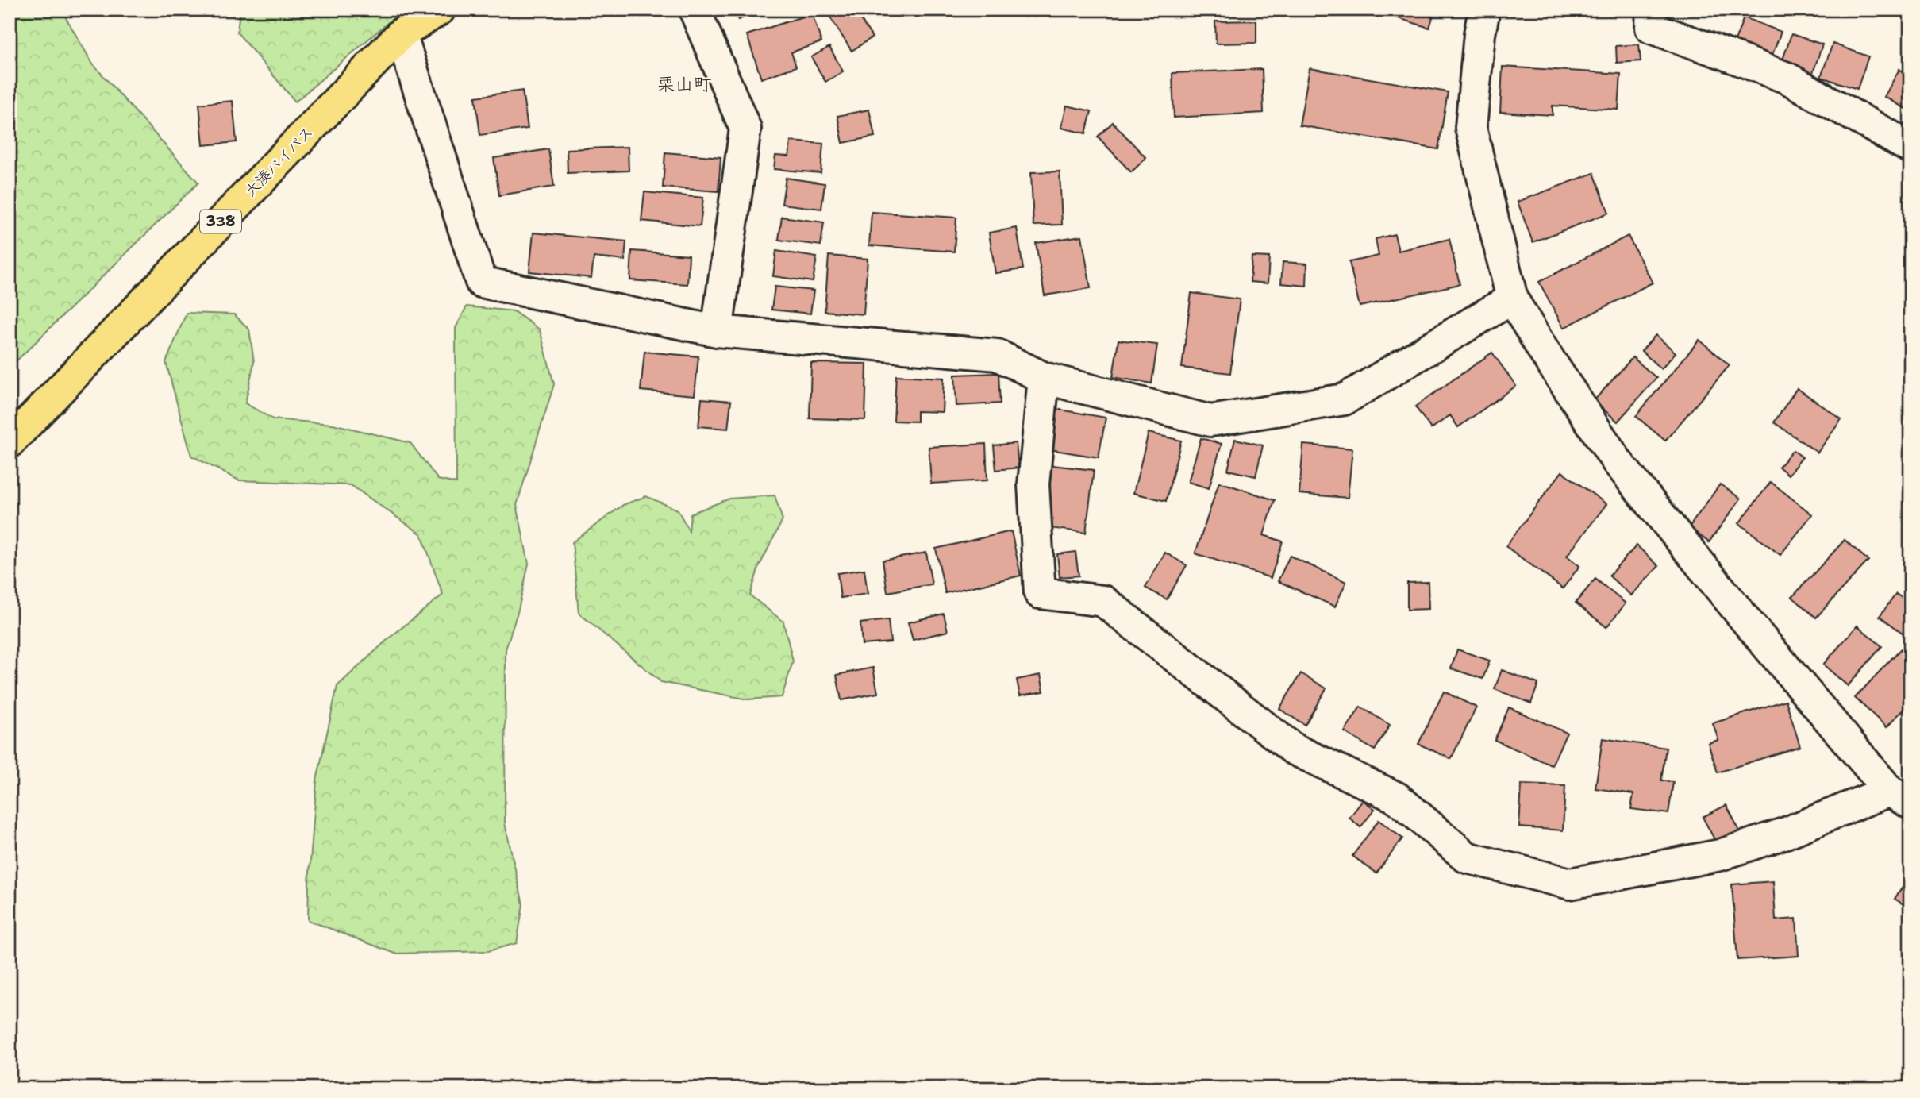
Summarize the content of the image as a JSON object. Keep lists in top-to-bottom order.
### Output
{
  "streets": {
    "highway": ["大湊バイパス", "338"]
  },
  "districts": ["栗山町"]
}
